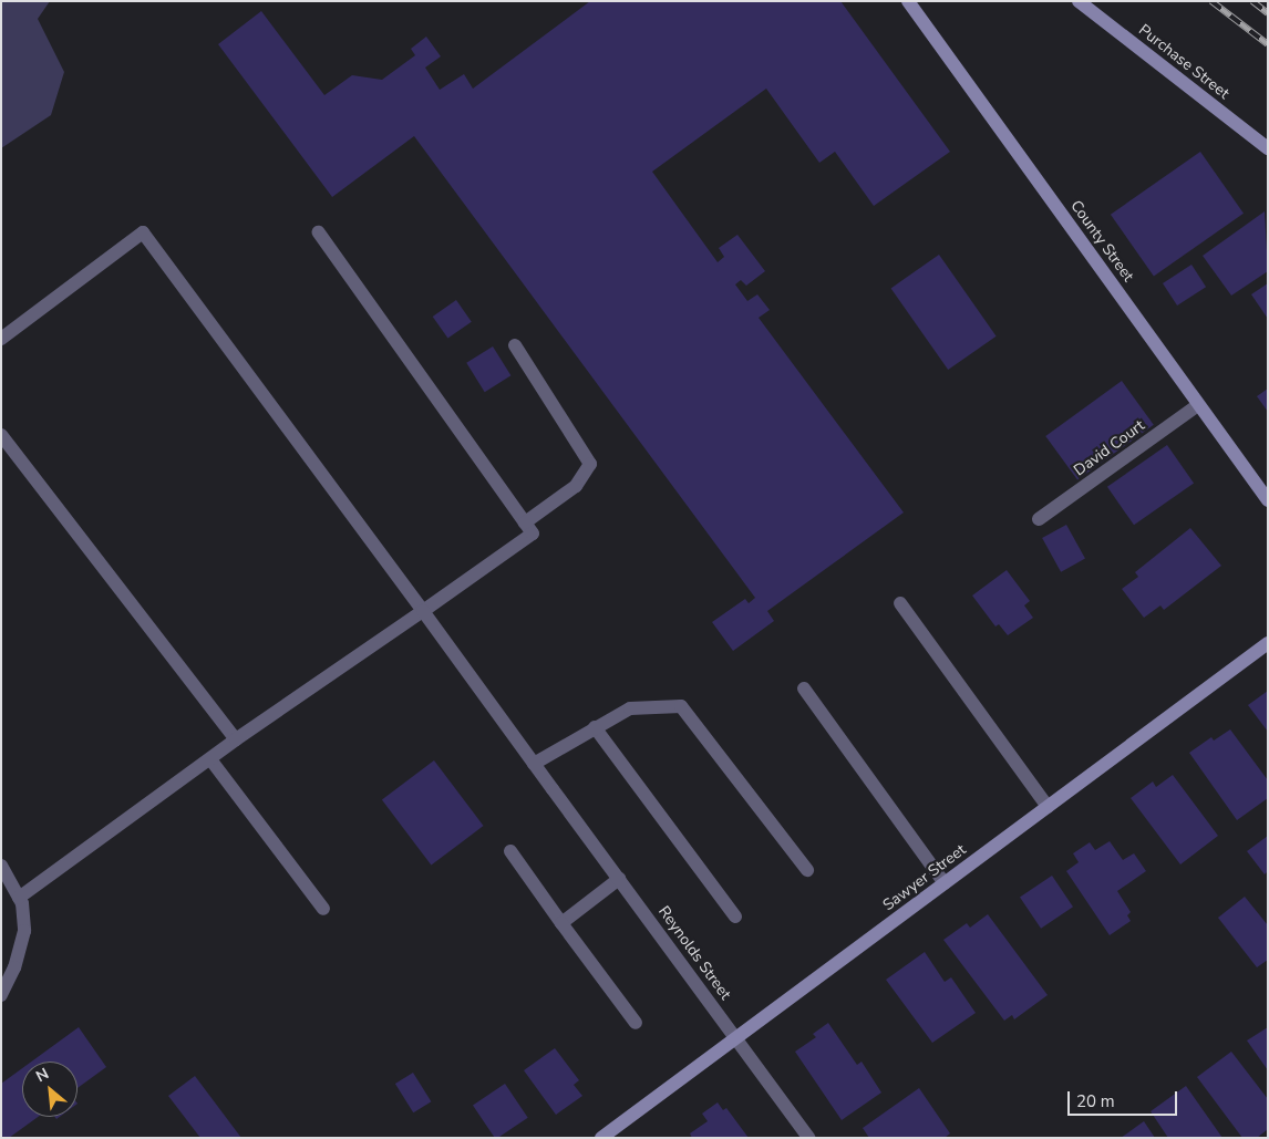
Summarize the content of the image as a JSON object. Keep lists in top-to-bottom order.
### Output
{
  "streets": {
    "main road": ["Purchase Street", "County Street", "Sawyer Street"],
    "street": ["David Court", "Reynolds Street"]
  },
  "crossings": [
    ["County Street", "David Court"],
    ["Sawyer Street", "Reynolds Street"]
  ],
  "scale_bar": "20 m",
  "north": "top left"
}
